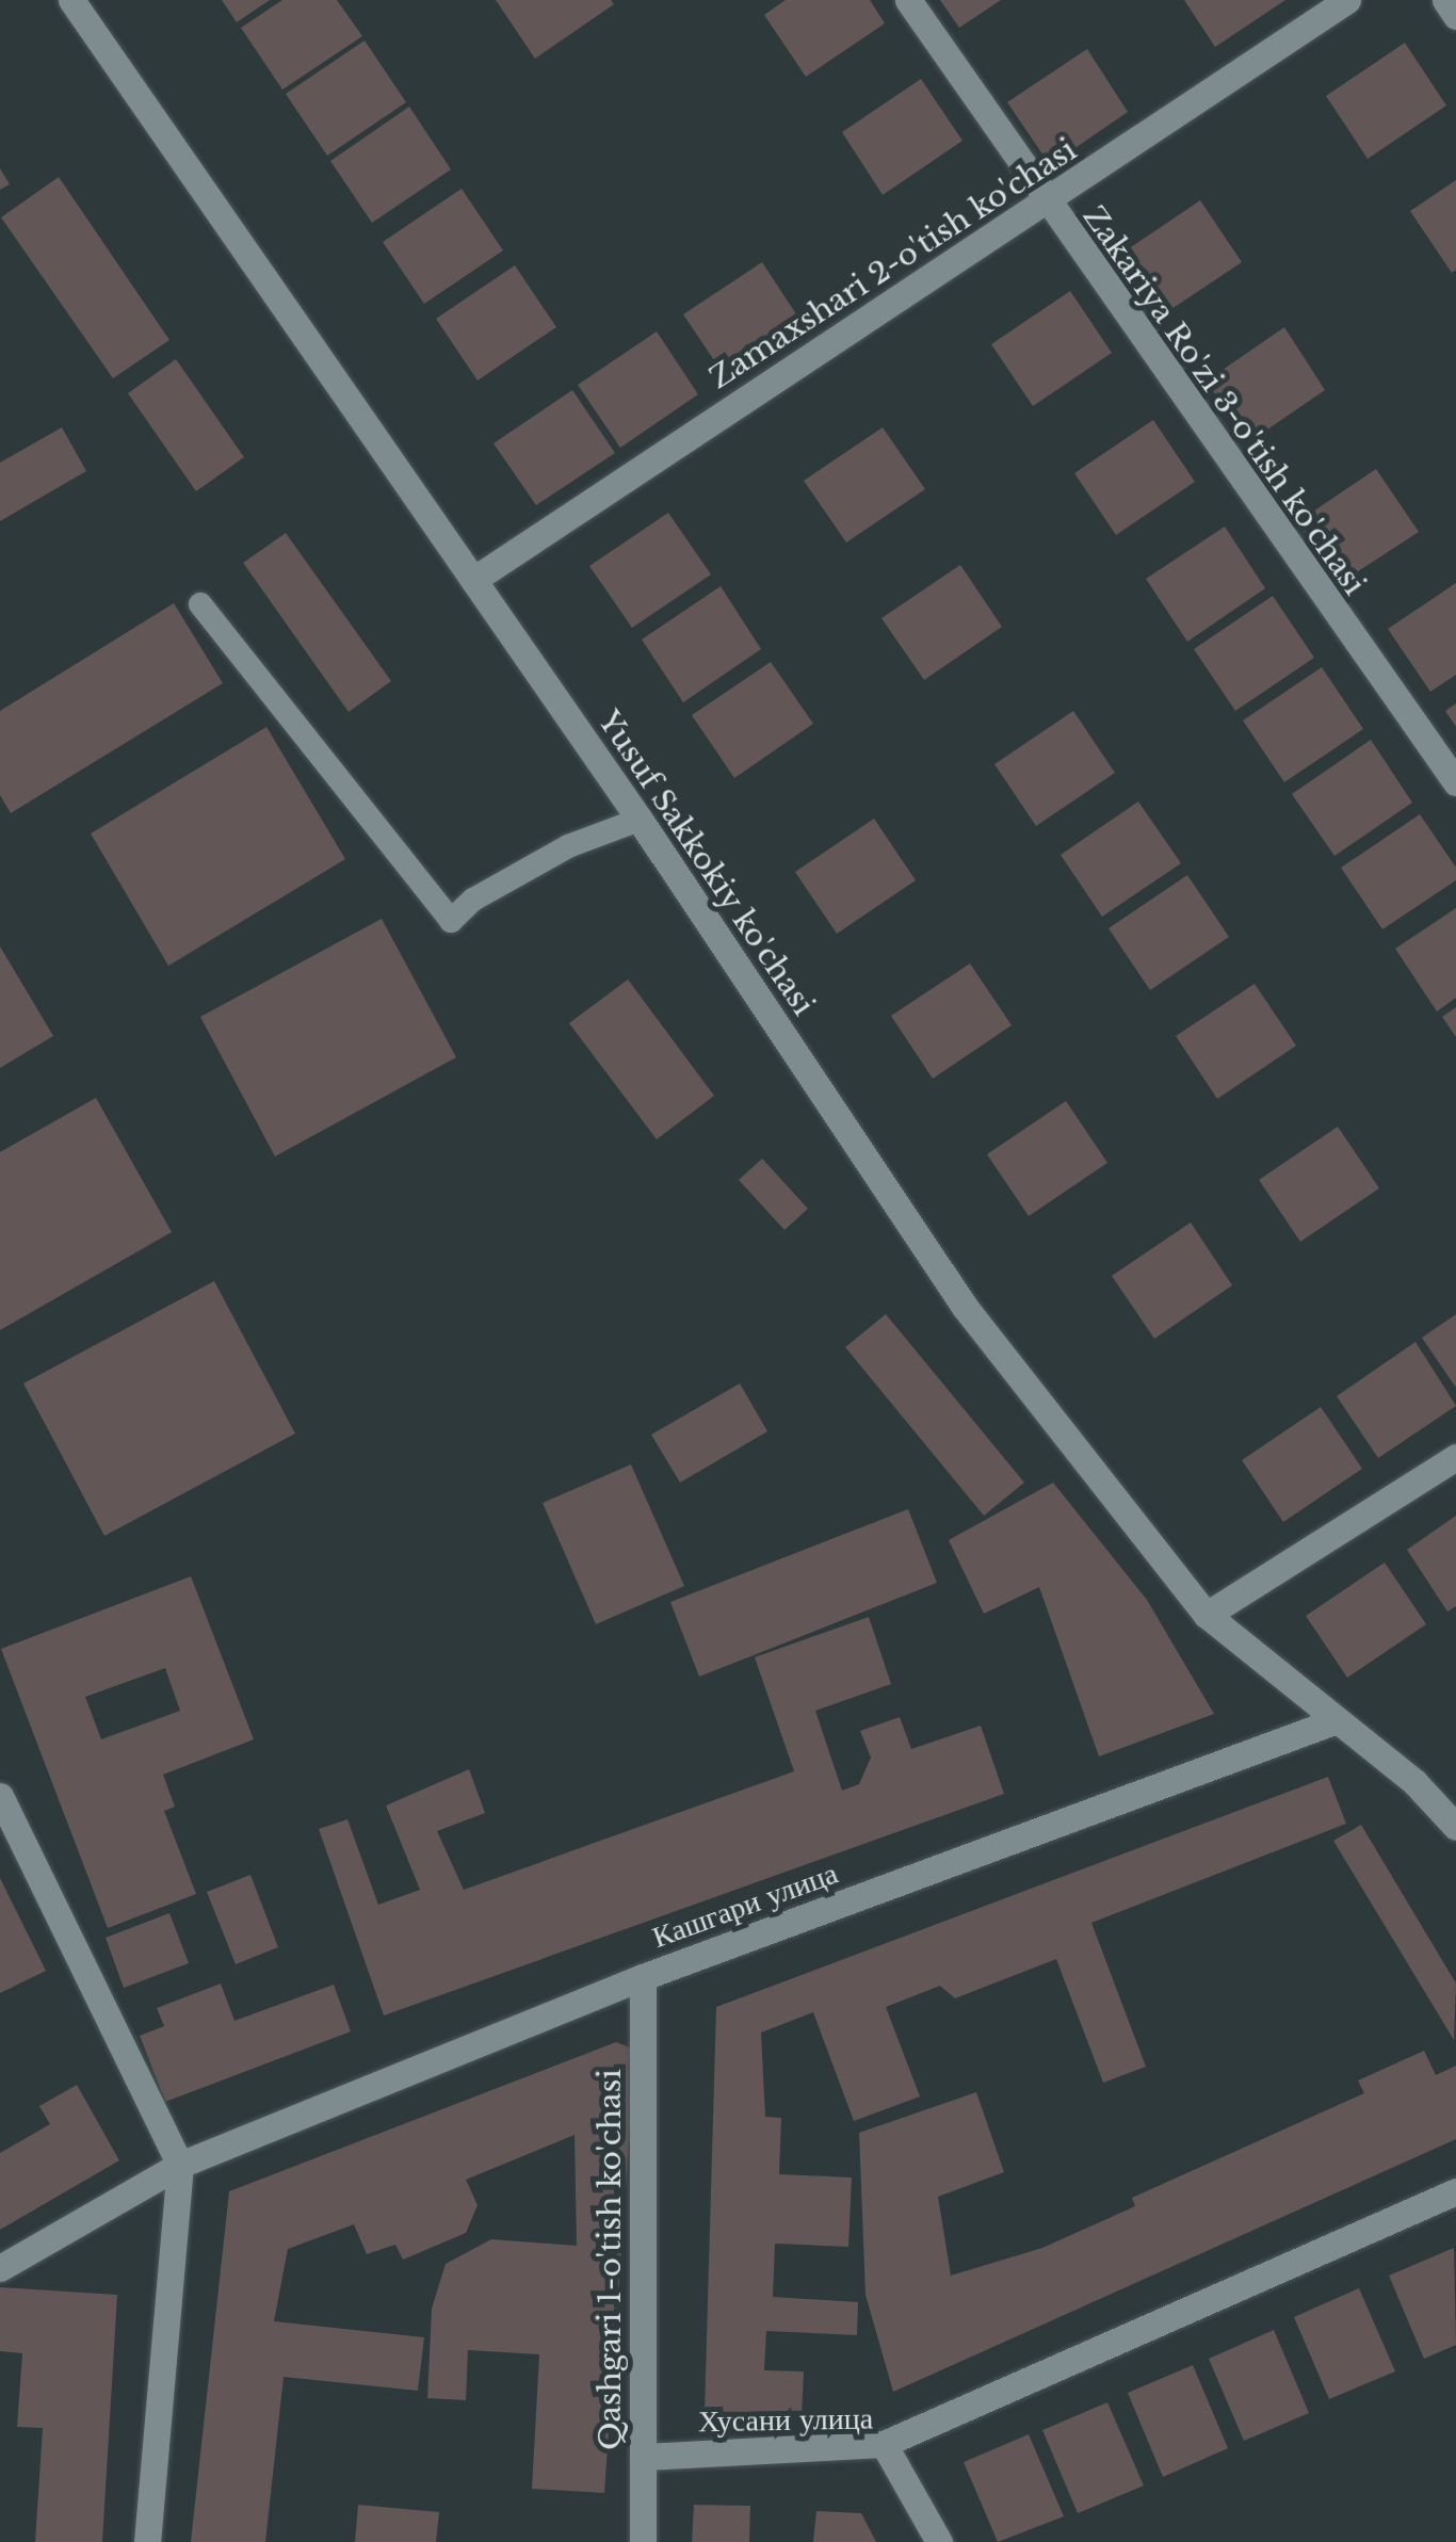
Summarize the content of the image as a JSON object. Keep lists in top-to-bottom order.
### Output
{
  "streets": {
    "street": [
      "Zamaxshari 2-o'tish ko'chasi",
      "Zakariya Ro'zi 3-o'tish ko'chasi",
      "Yusuf Sakkokiy ko'chasi",
      "Кашгари улица",
      "Qashgari 1-o'tish ko'chasi",
      "Хусани улица"
    ]
  },
  "crossings": [
    ["Zamaxshari 2-o'tish ko'chasi", "Zakariya Ro'zi 3-o'tish ko'chasi"],
    ["Zamaxshari 2-o'tish ko'chasi", "Yusuf Sakkokiy ko'chasi"],
    ["Yusuf Sakkokiy ko'chasi", "Кашгари улица"],
    ["Кашгари улица", "Qashgari 1-o'tish ko'chasi"],
    ["Qashgari 1-o'tish ko'chasi", "Хусани улица"]
  ]
}
